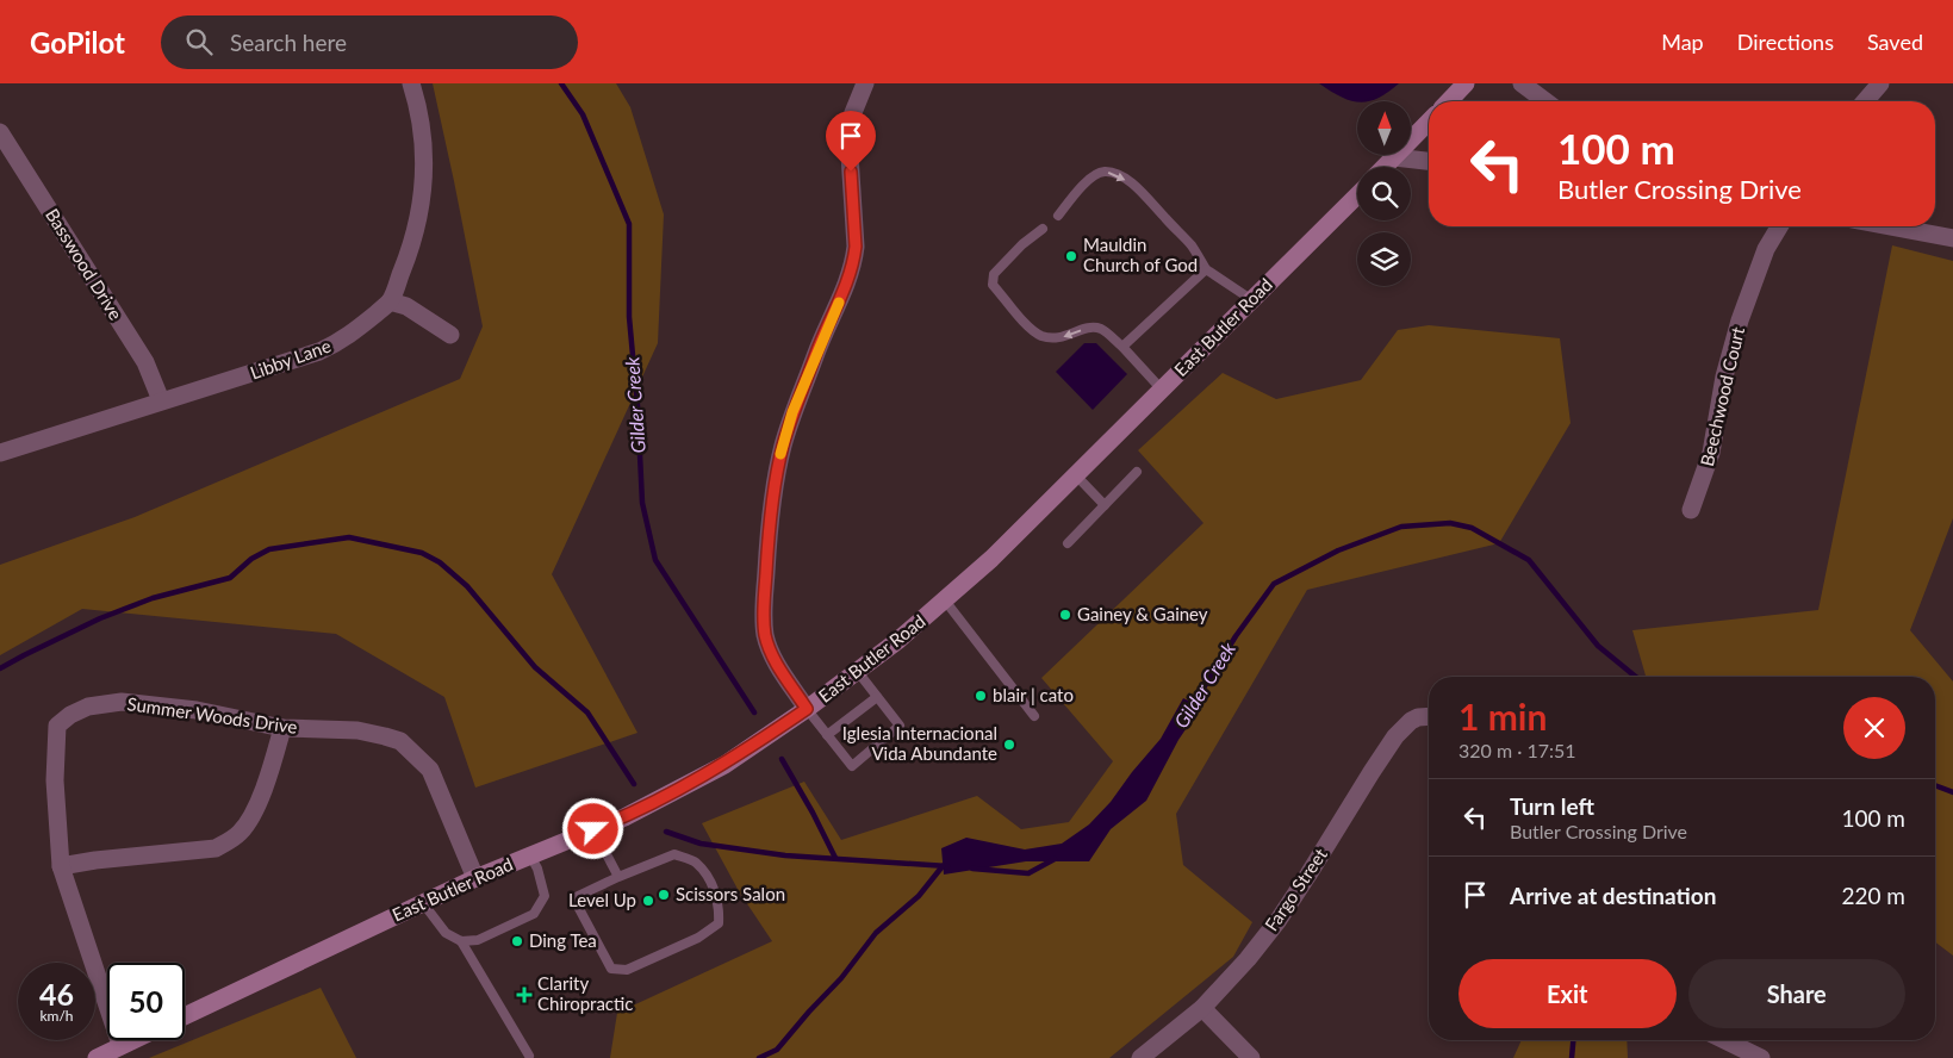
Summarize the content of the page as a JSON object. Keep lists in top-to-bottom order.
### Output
{
  "streets": {
    "main road": ["East Butler Road"],
    "street": [
      "Basswood Drive",
      "Libby Lane",
      "Beechwood Court",
      "Summer Woods Drive",
      "Fargo Street"
    ]
  },
  "crossings": [
    ["Basswood Drive", "Libby Lane"],
    ["East Butler Road", "Summer Woods Drive"]
  ],
  "water": ["Gilder Creek"],
  "places": {
    "other": [
      "Mauldin Church of God",
      "Gainey & Gainey",
      "blair | cato",
      "Iglesia Internacional Vida Abundante",
      "Scissors Salon",
      "Level Up",
      "Ding Tea"
    ],
    "health": ["Clarity Chiropractic"]
  },
  "north": "top",
  "page": {
    "header": "GoPilot",
    "search": "Search here",
    "nav": ["Map", "Directions", "Saved"],
    "turn": ["100 m", "Butler Crossing Drive"],
    "heading": ["1 min", "320 m · 17:51"],
    "list": [
      {
        "name": "Turn left",
        "note": "Butler Crossing Drive",
        "value": "100 m"
      },
      {
        "name": "Arrive at destination",
        "value": "220 m"
      }
    ],
    "buttons": ["Exit", "Share"],
    "speed": "46 km/h",
    "limit": "50"
  }
}
